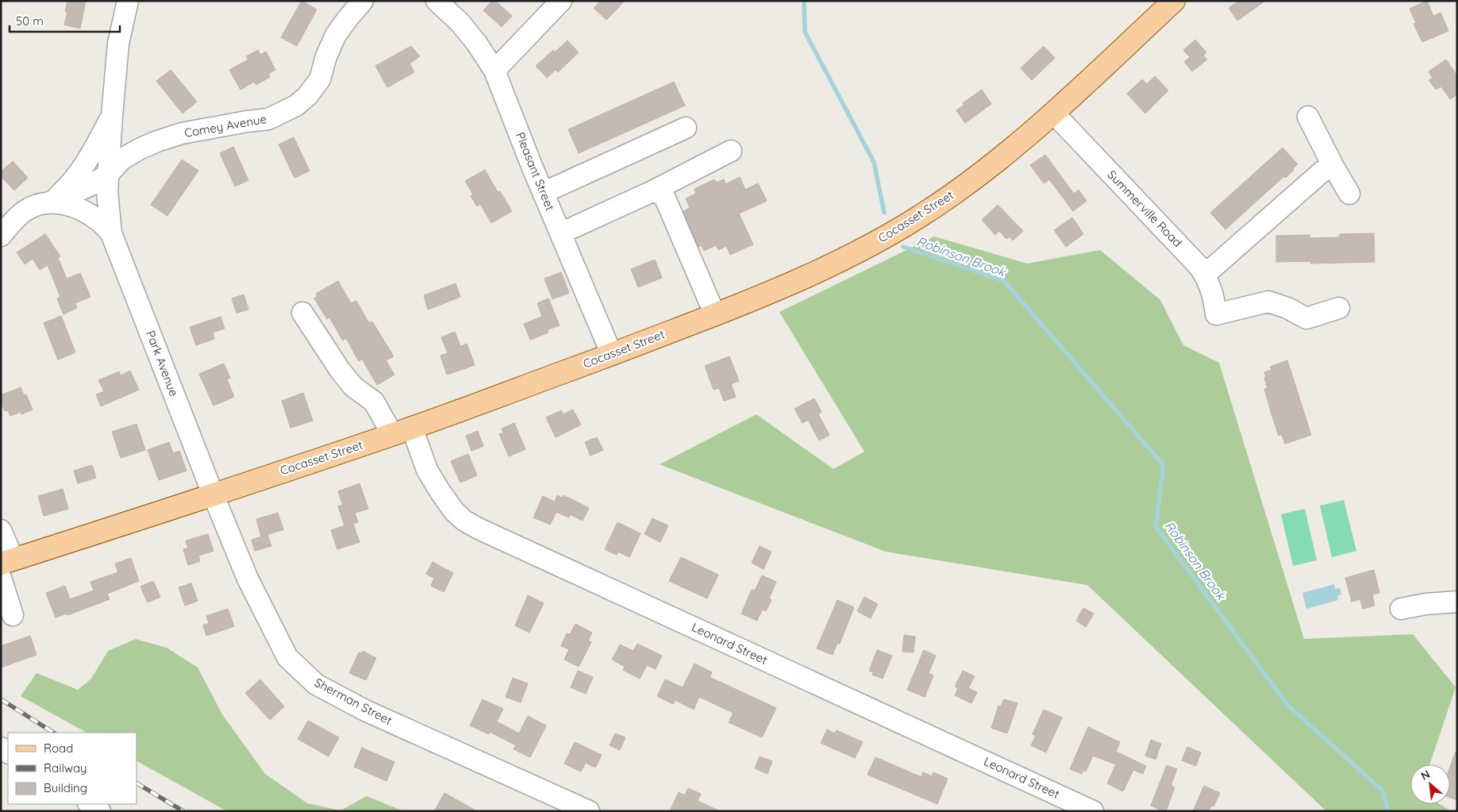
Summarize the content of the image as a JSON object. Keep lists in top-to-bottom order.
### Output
{
  "streets": {
    "main road": ["Cocasset Street"],
    "street": [
      "Comey Avenue",
      "Pleasant Street",
      "Summerville Road",
      "Park Avenue",
      "Leonard Street",
      "Sherman Street"
    ]
  },
  "crossings": [
    ["Comey Avenue", "Park Avenue"],
    ["Pleasant Street", "Cocasset Street"],
    ["Summerville Road", "Cocasset Street"],
    ["Cocasset Street", "Park Avenue"],
    ["Cocasset Street", "Leonard Street"],
    ["Cocasset Street", "Sherman Street"],
    ["Park Avenue", "Sherman Street"]
  ],
  "water": ["Robinson Brook"],
  "legend": ["Road", "Railway", "Building"],
  "scale_bar": "50 m",
  "north": "top left"
}
